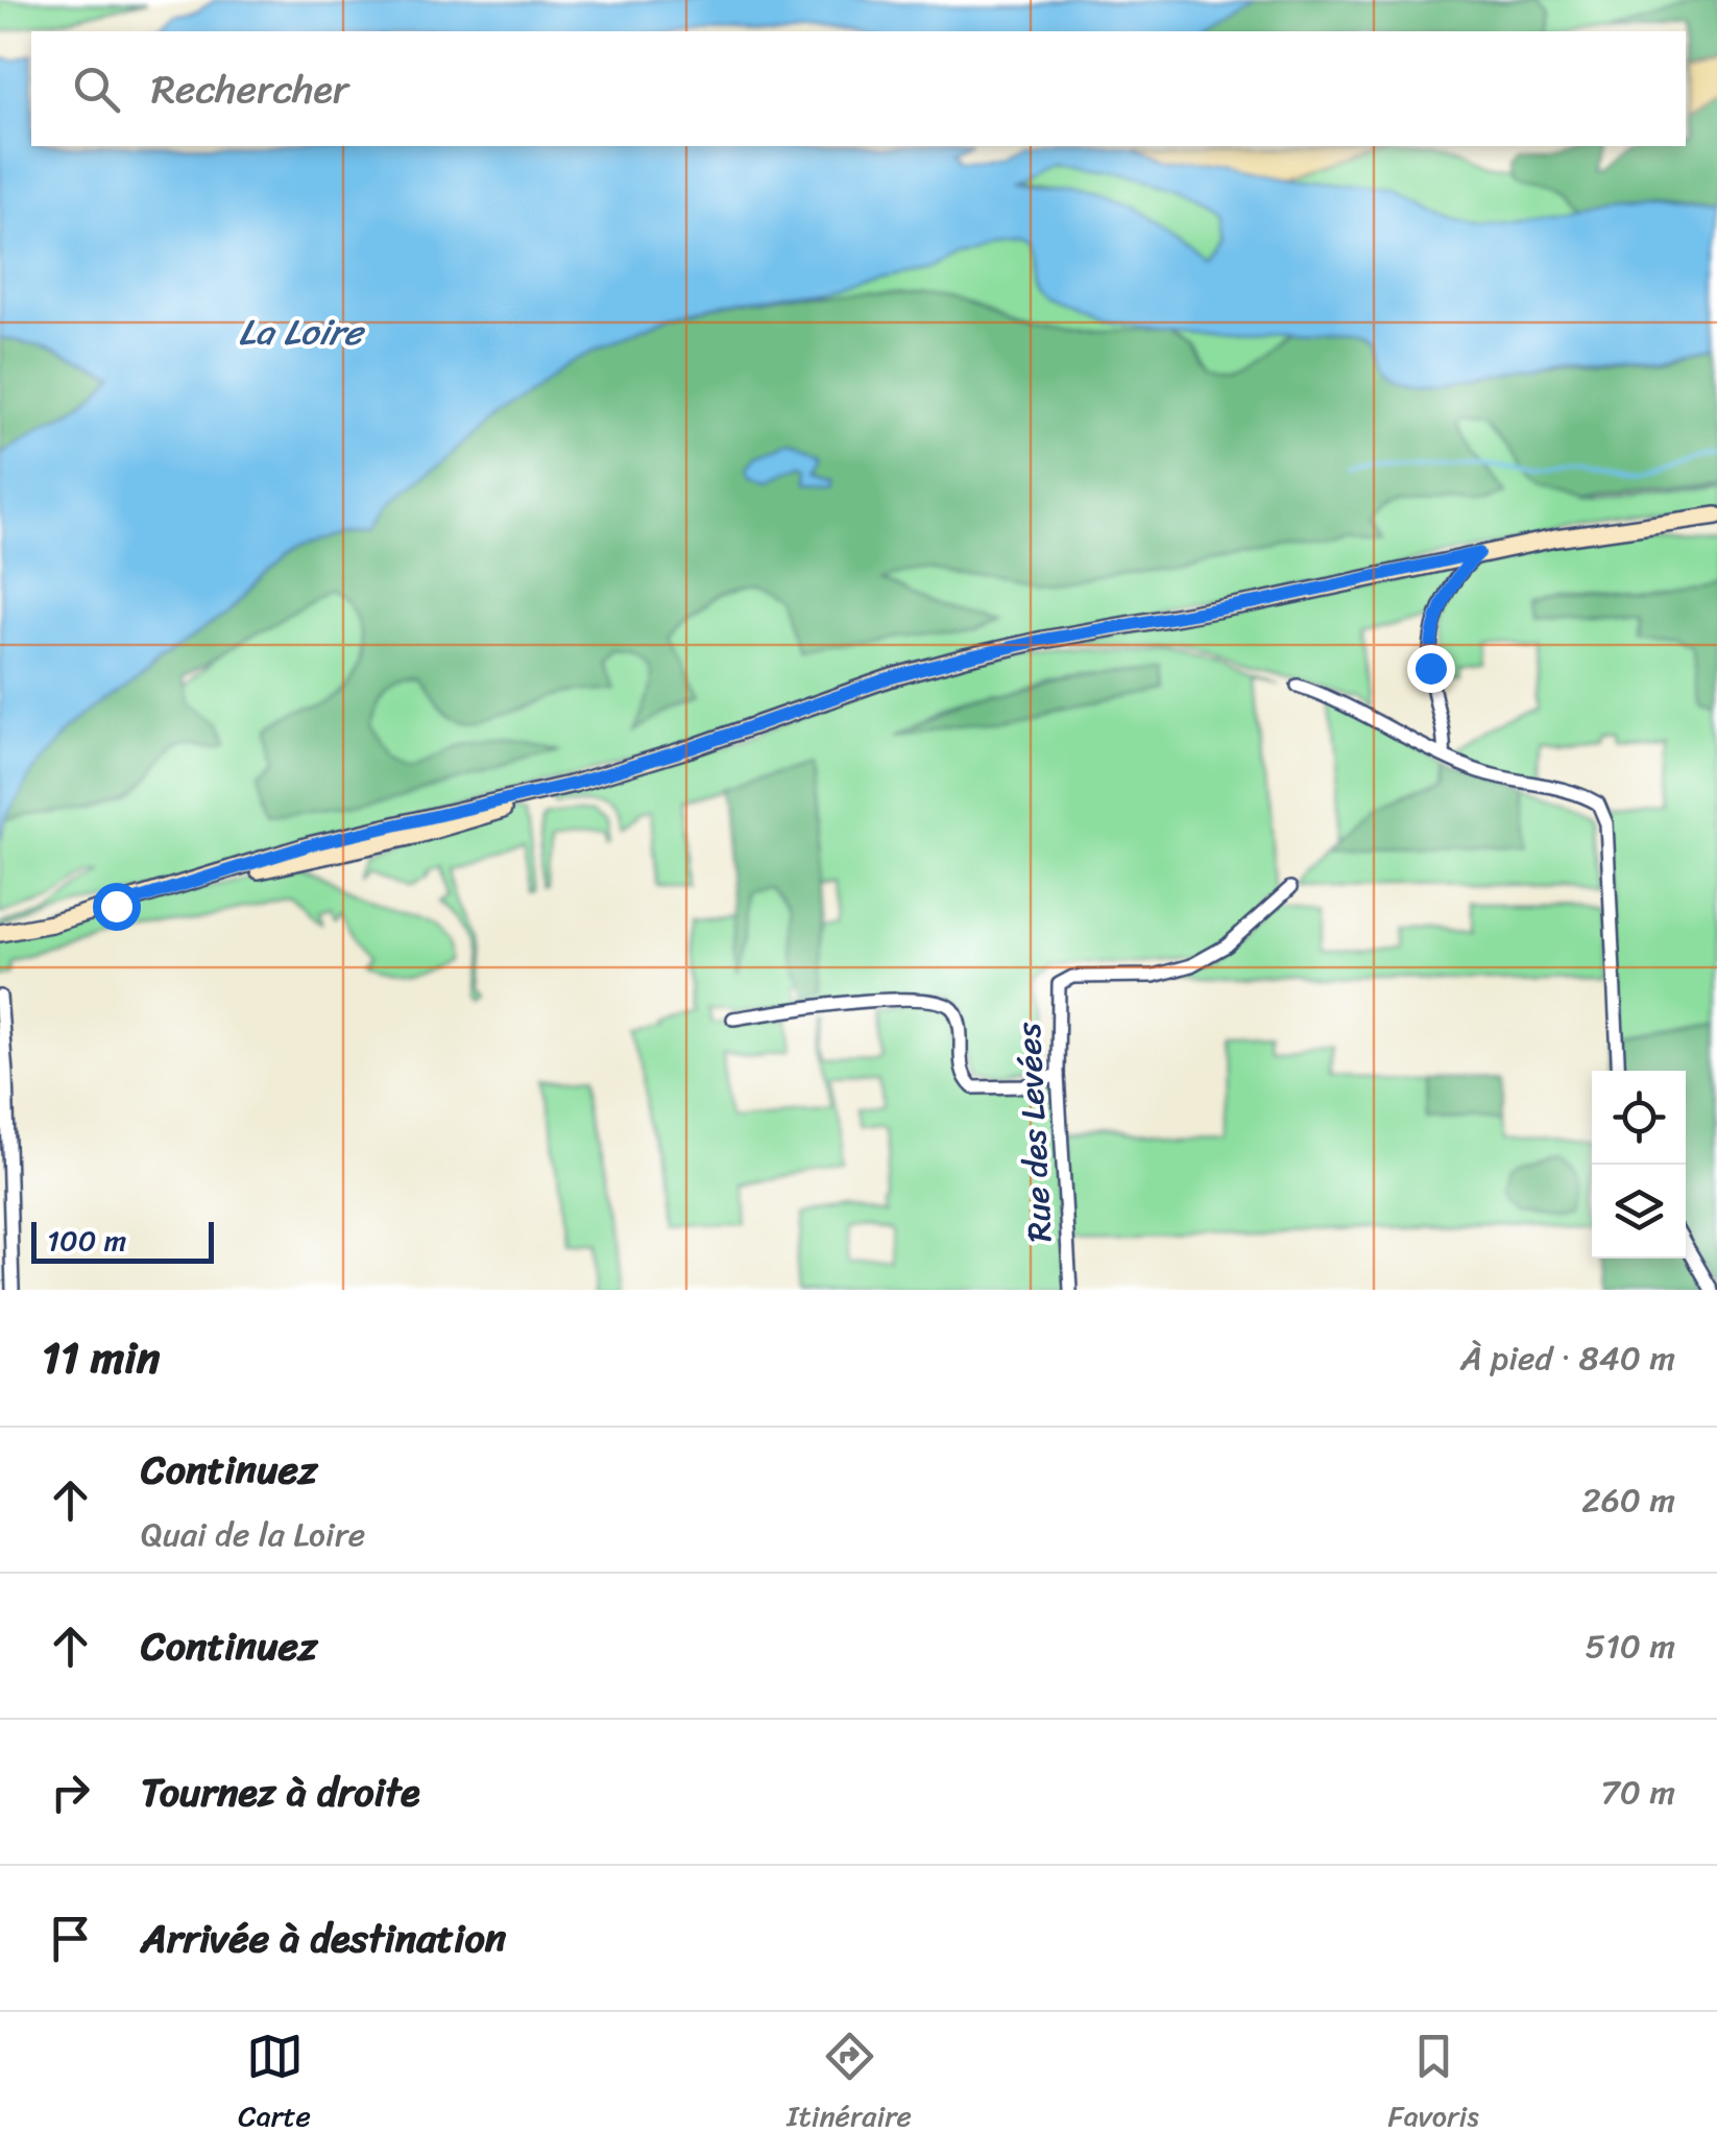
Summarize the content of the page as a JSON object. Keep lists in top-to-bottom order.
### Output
{
  "streets": {
    "street": ["Rue des Levées"]
  },
  "water": ["La Loire"],
  "scale_bar": "100 m",
  "page": {
    "search": "Rechercher",
    "scale": "100 m",
    "heading": ["11 min", "À pied · 840 m"],
    "list": [
      ["Continuez", "Quai de la Loire", "260 m"],
      ["Continuez", "510 m"],
      ["Tournez à droite", "70 m"],
      "Arrivée à destination"
    ],
    "nav": ["Carte", "Itinéraire", "Favoris"]
  }
}
